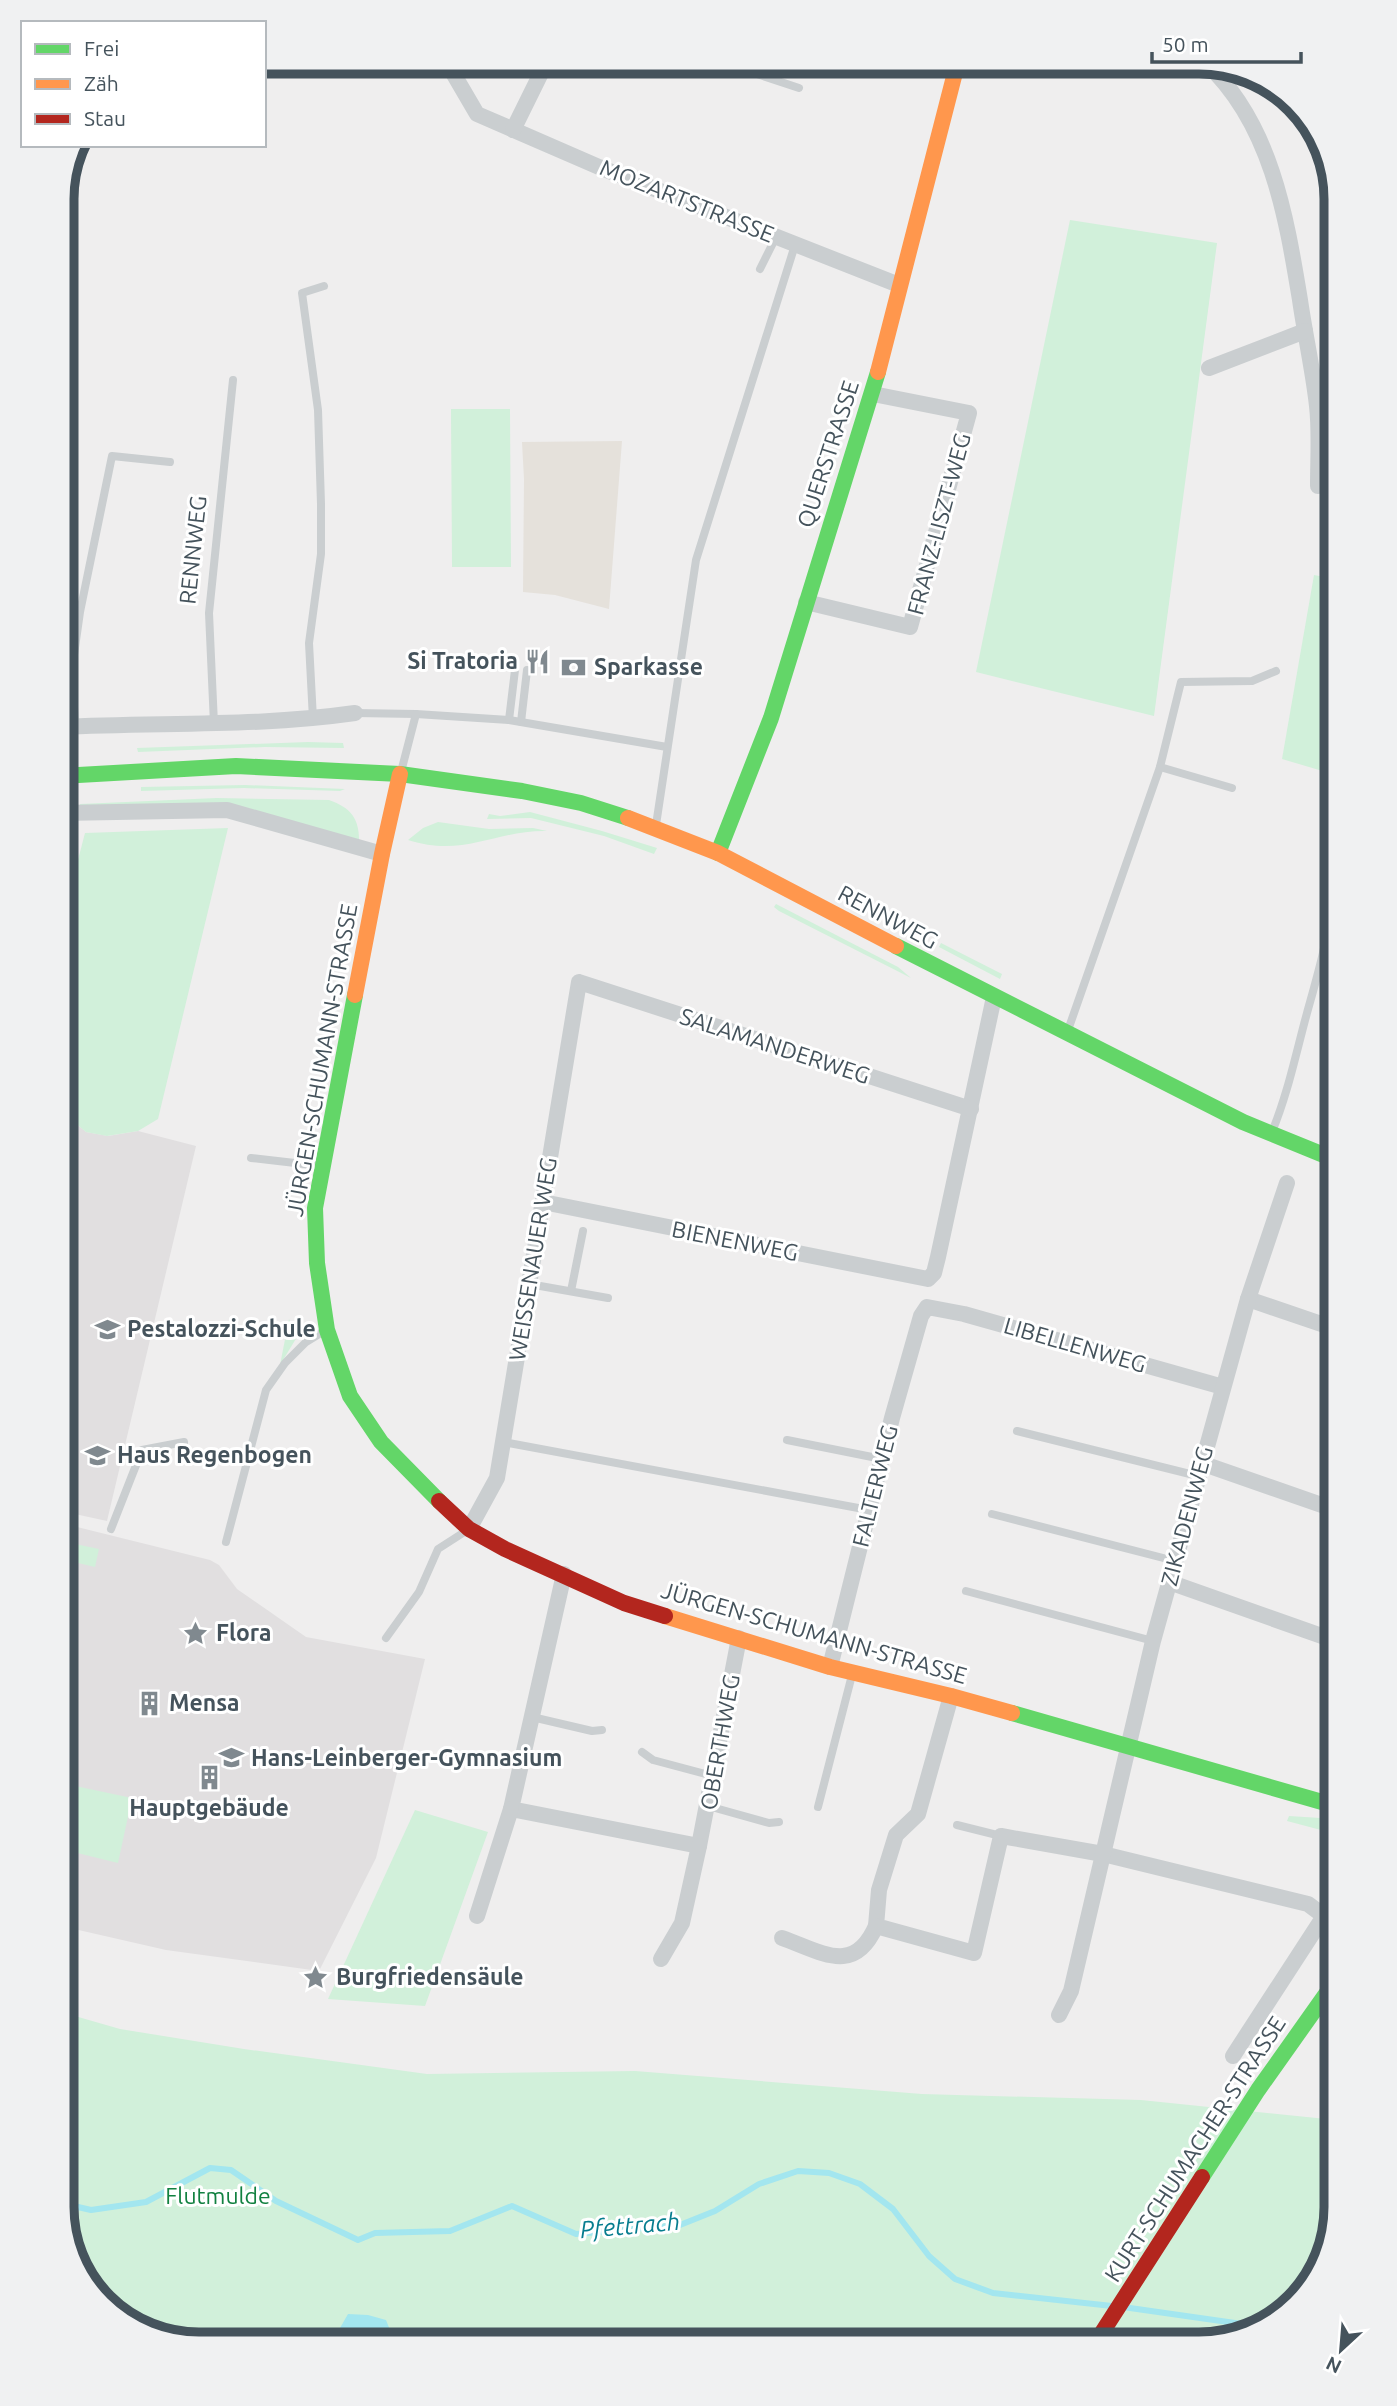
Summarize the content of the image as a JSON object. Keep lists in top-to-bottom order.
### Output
{
  "streets": {
    "street": [
      "MOZARTSTRASSE",
      "QUERSTRASSE",
      "FRANZ-LISZT-WEG",
      "RENNWEG",
      "SALAMANDERWEG",
      "JÜRGEN-SCHUMANN-STRASSE",
      "BIENENWEG",
      "WEISSENAUER WEG",
      "LIBELLENWEG",
      "FALTERWEG",
      "ZIKADENWEG",
      "OBERTHWEG",
      "KURT-SCHUMACHER-STRASSE"
    ]
  },
  "crossings": [
    ["MOZARTSTRASSE", "QUERSTRASSE"],
    ["QUERSTRASSE", "FRANZ-LISZT-WEG"],
    ["QUERSTRASSE", "RENNWEG"],
    ["RENNWEG", "JÜRGEN-SCHUMANN-STRASSE"],
    ["SALAMANDERWEG", "BIENENWEG"],
    ["SALAMANDERWEG", "WEISSENAUER WEG"],
    ["JÜRGEN-SCHUMANN-STRASSE", "WEISSENAUER WEG"],
    ["JÜRGEN-SCHUMANN-STRASSE", "FALTERWEG"],
    ["JÜRGEN-SCHUMANN-STRASSE", "ZIKADENWEG"],
    ["JÜRGEN-SCHUMANN-STRASSE", "OBERTHWEG"],
    ["BIENENWEG", "WEISSENAUER WEG"],
    ["LIBELLENWEG", "FALTERWEG"],
    ["LIBELLENWEG", "ZIKADENWEG"]
  ],
  "water": ["Pfettrach"],
  "parks": ["Flutmulde"],
  "places": {
    "restaurant": ["Si Tratoria"],
    "bank": ["Sparkasse"],
    "school or university": ["Pestalozzi-Schule", "Haus Regenbogen", "Hans-Leinberger-Gymnasium"],
    "place": ["Flora", "Burgfriedensäule"],
    "building": ["Mensa", "Hauptgebäude"]
  },
  "legend": ["Frei", "Zäh", "Stau"],
  "scale_bar": "50 m",
  "north": "bottom left"
}
